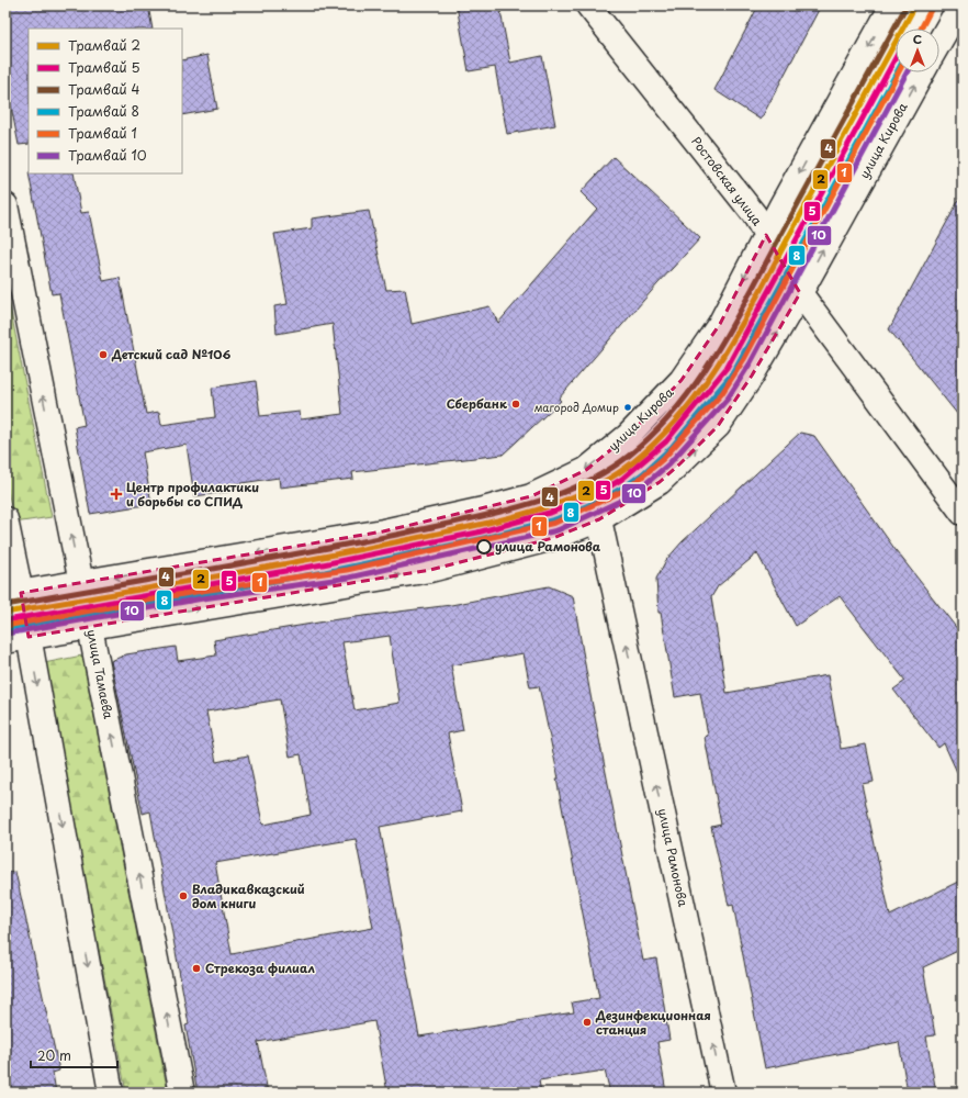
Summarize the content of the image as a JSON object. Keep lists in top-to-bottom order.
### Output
{
  "streets": {
    "main road": [
      "улица Кирова",
      "Ростовская улица",
      "улица Тамаева",
      "улица Рамонова"
    ]
  },
  "crossings": [
    ["улица Кирова", "Ростовская улица"],
    ["улица Кирова", "улица Тамаева"],
    ["улица Кирова", "улица Рамонова"]
  ],
  "one_way": ["улица Рамонова"],
  "places": {
    "other": [
      "Детский сад №106",
      "Сбербанк",
      "магород Домир",
      "улица Рамонова",
      "Владикавказский дом книги",
      "Стрекоза филиал",
      "Дезинфекционная станция"
    ],
    "health": ["Центр профилактики и борьбы со СПИД"]
  },
  "lines": [
    "tram line 2",
    "tram line 4",
    "tram line 1",
    "tram line 5",
    "tram line 8",
    "tram line 10"
  ],
  "legend": [
    "Трамвай 2",
    "Трамвай 5",
    "Трамвай 4",
    "Трамвай 8",
    "Трамвай 1",
    "Трамвай 10"
  ],
  "scale_bar": "20 m",
  "north": "top"
}
